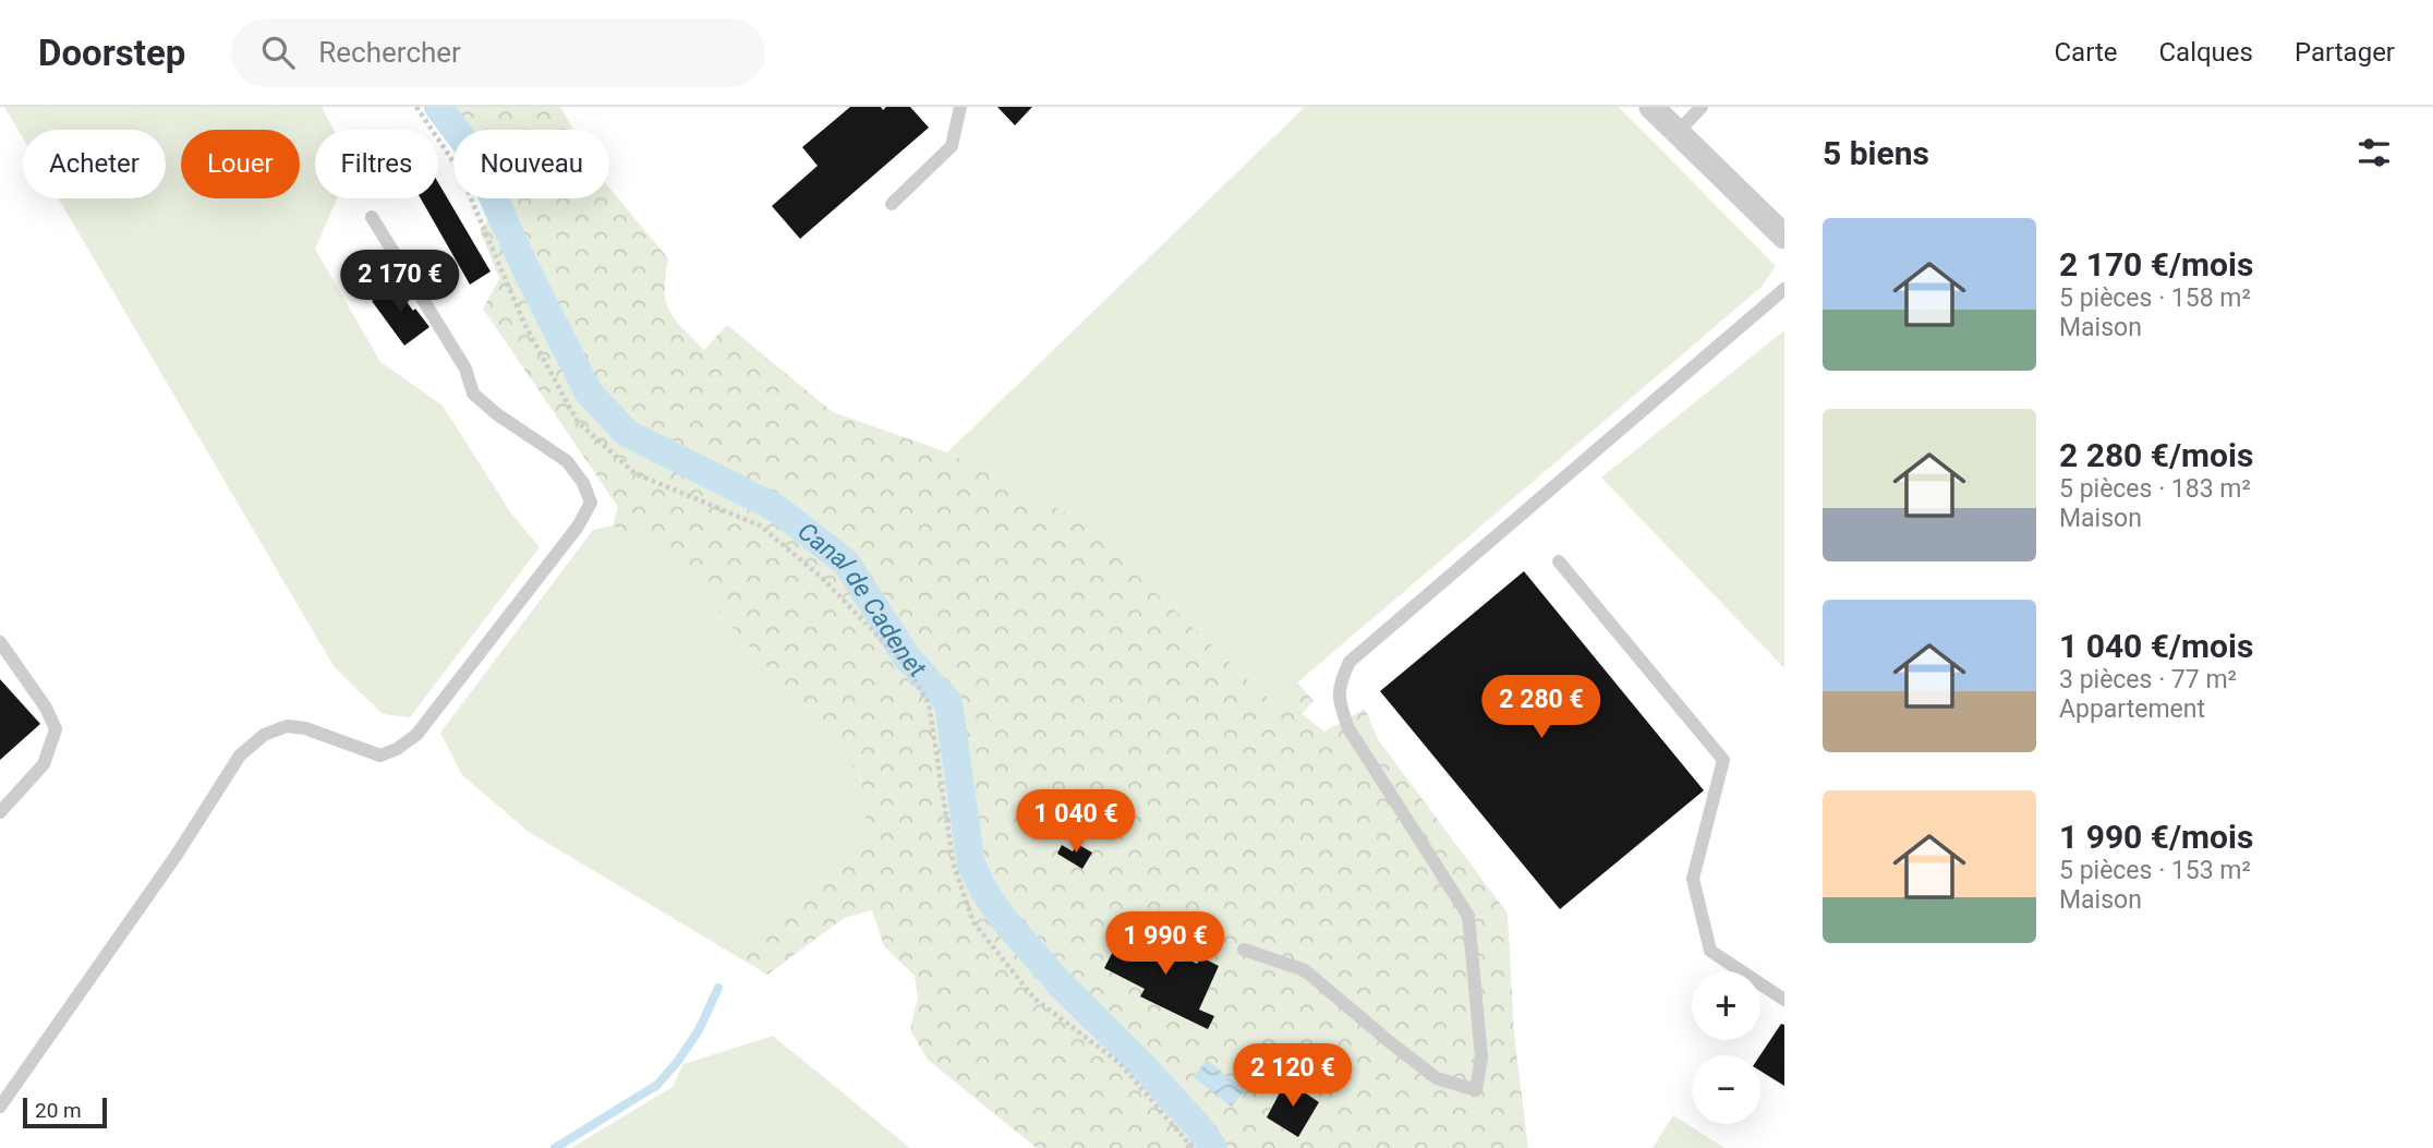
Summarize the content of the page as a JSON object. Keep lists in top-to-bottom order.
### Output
{
  "water": ["Canal de Cadenet"],
  "scale_bar": "20 m",
  "page": {
    "header": "Doorstep",
    "search": "Rechercher",
    "nav": ["Carte", "Calques", "Partager"],
    "heading": "5 biens",
    "chip": [
      "Acheter",
      "Louer",
      "Filtres",
      "Nouveau"
    ],
    "list": [
      {
        "name": "2 170 €/mois",
        "note": "5 pièces · 158 m² · Maison"
      },
      {
        "name": "2 280 €/mois",
        "note": "5 pièces · 183 m² · Maison"
      },
      {
        "name": "1 040 €/mois",
        "note": "3 pièces · 77 m² · Appartement"
      },
      {
        "name": "1 990 €/mois",
        "note": "5 pièces · 153 m² · Maison"
      }
    ],
    "price": [
      "2 170 €",
      "2 280 €",
      "1 040 €",
      "1 990 €",
      "2 120 €"
    ],
    "map_buttons": ["+", "−"],
    "scale": "20 m"
  }
}
